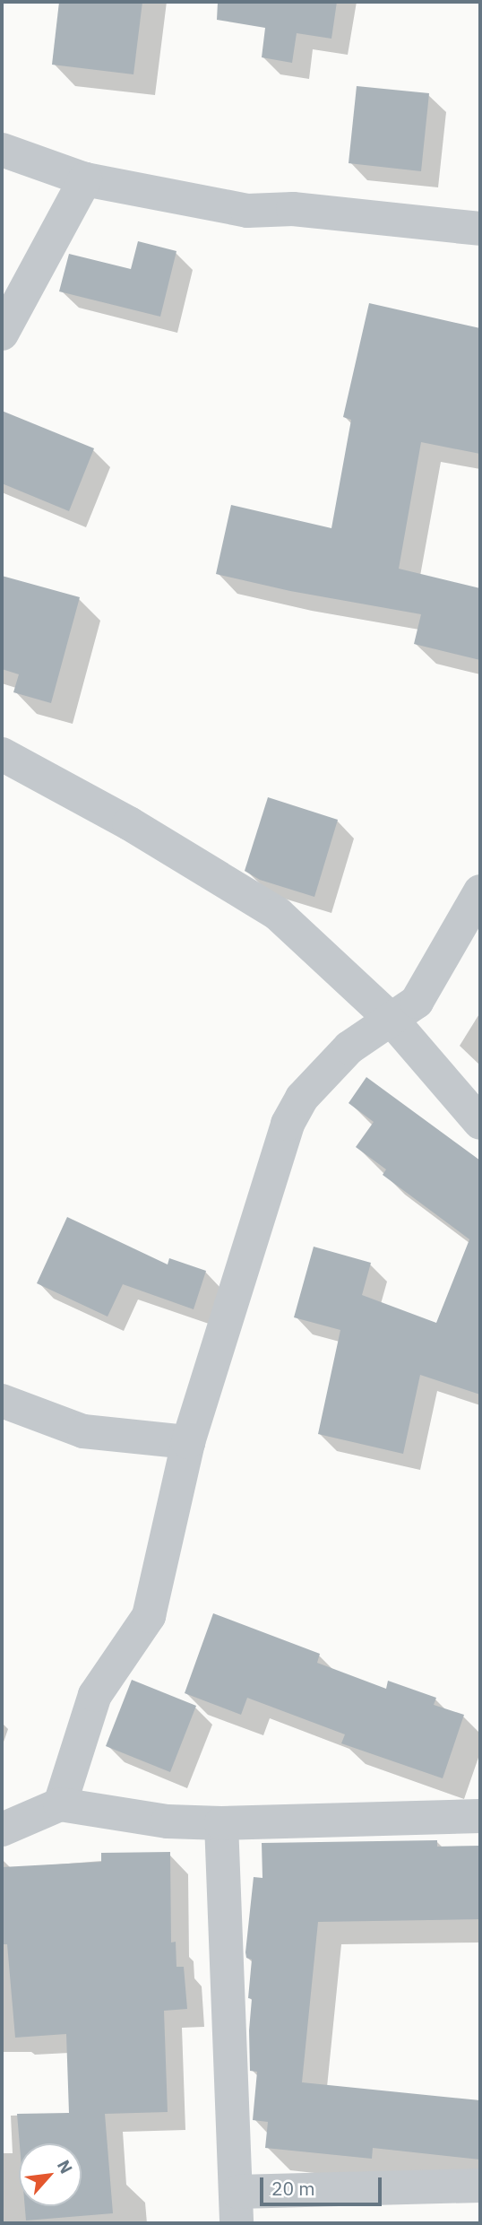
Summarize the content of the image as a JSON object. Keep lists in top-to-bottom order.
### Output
{
  "scale_bar": "20 m",
  "north": "top right"
}
